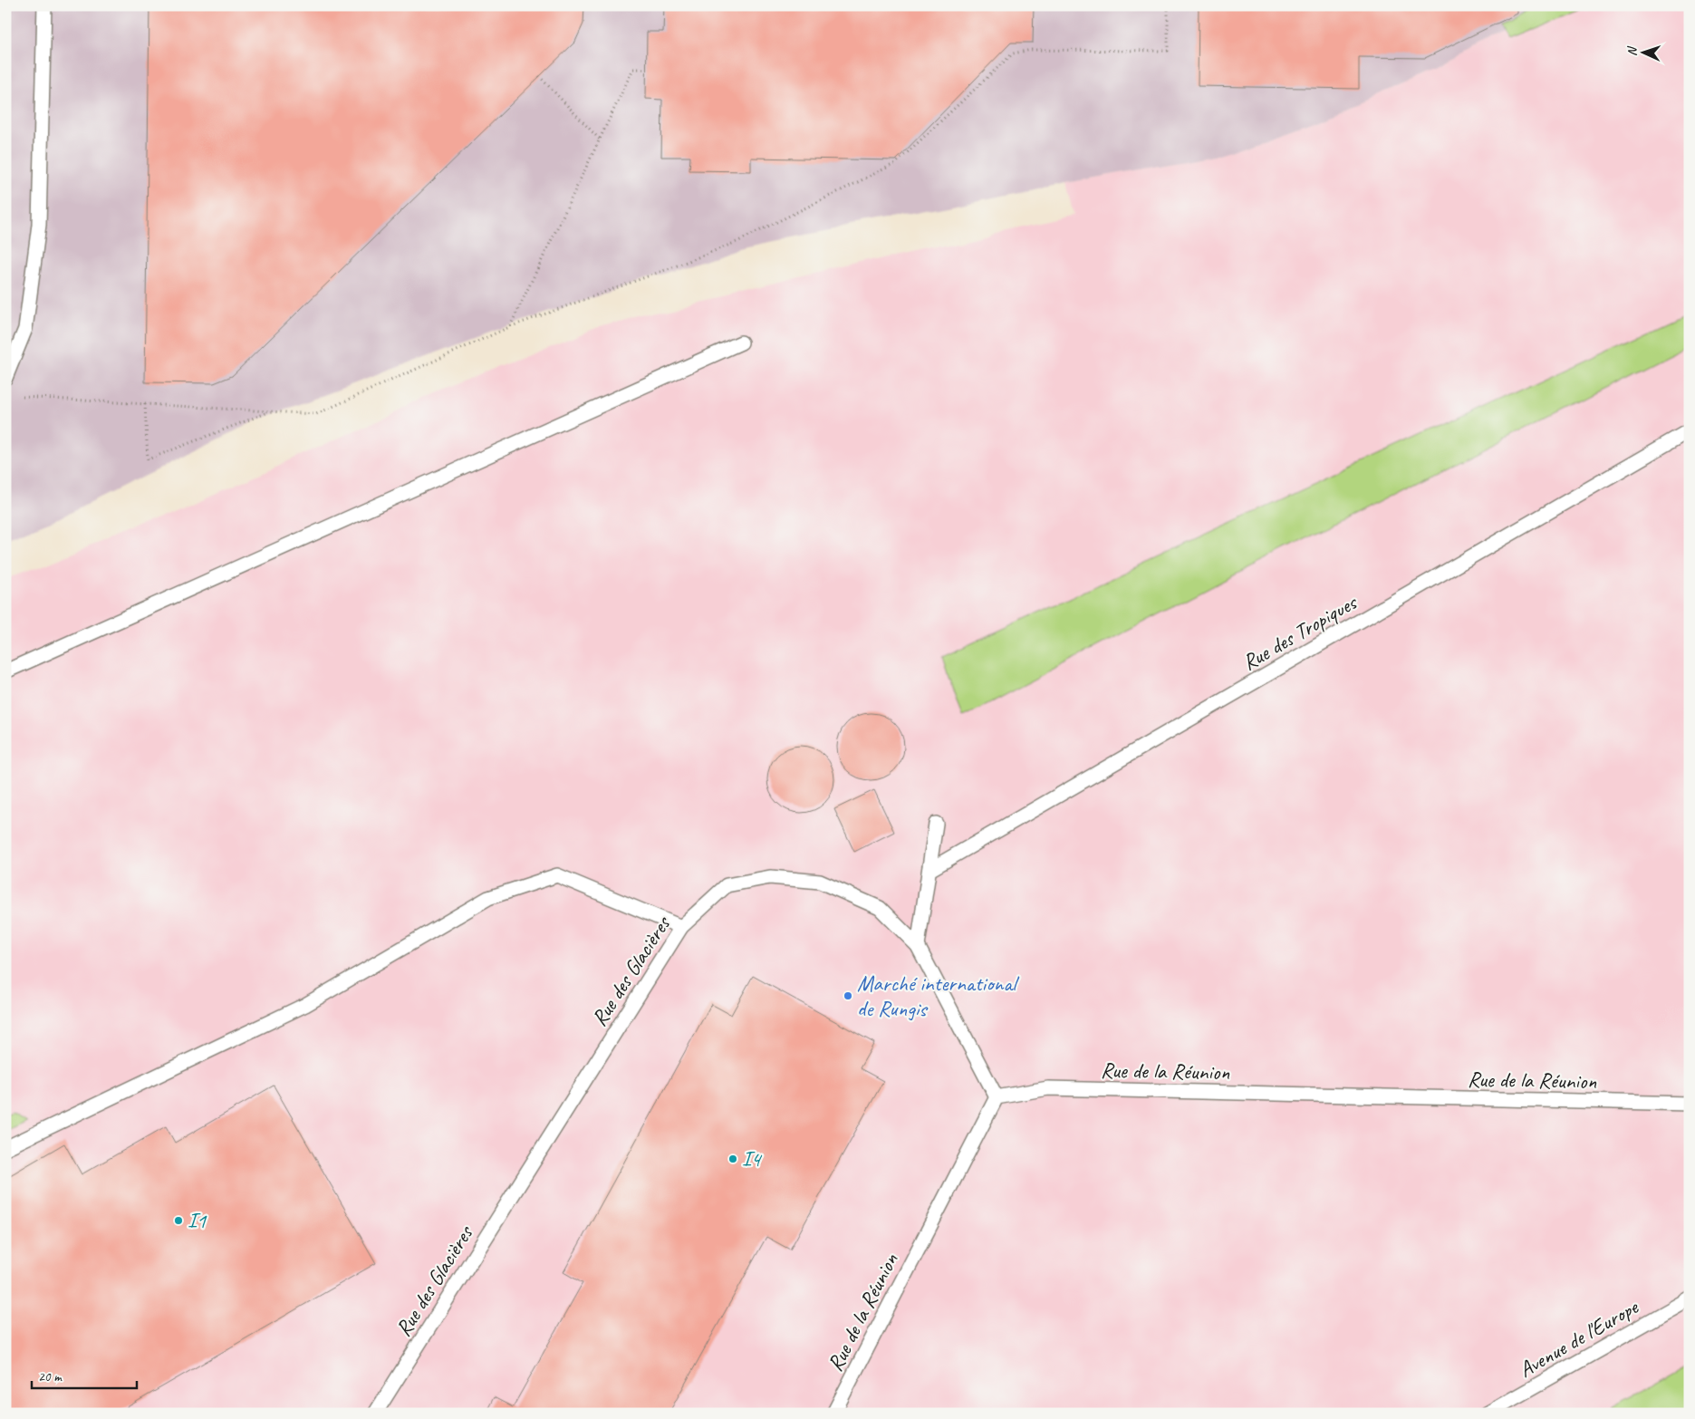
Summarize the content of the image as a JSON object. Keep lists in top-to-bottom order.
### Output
{
  "streets": {
    "lane": [
      "Rue des Tropiques",
      "Rue des Glacières",
      "Rue de la Réunion",
      "Avenue de l'Europe"
    ]
  },
  "crossings": [
    ["Rue des Glacières", "Rue de la Réunion"]
  ],
  "places": ["Marché international de Rungis", "I4", "I1"],
  "scale_bar": "20 m",
  "north": "left"
}
